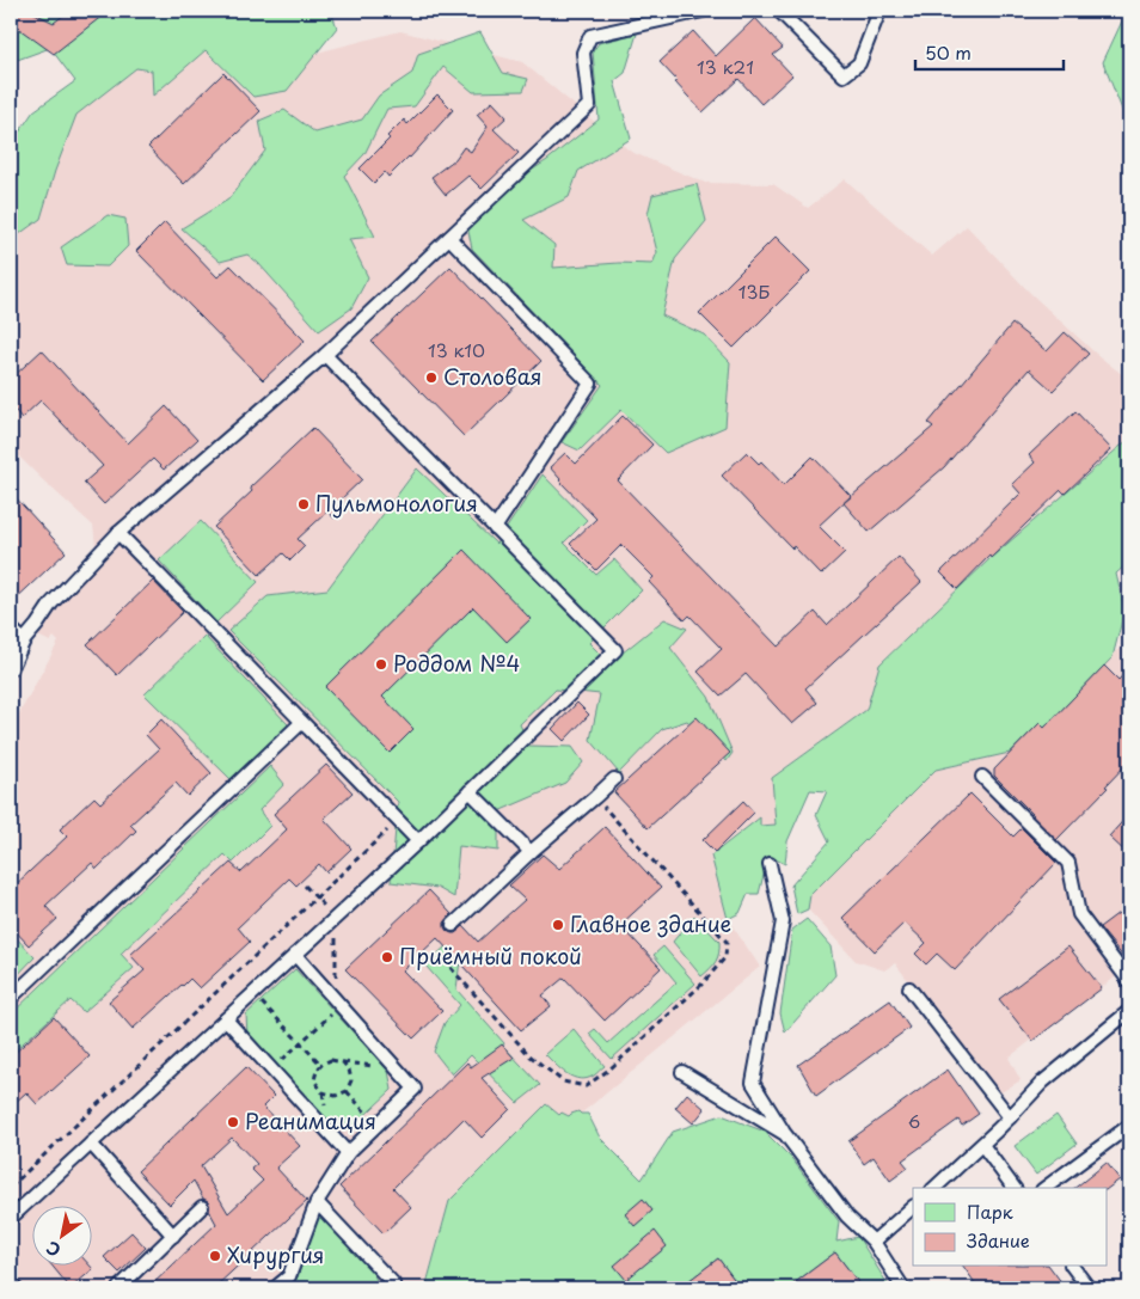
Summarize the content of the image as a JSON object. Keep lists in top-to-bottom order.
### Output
{
  "places": [
    "Столовая",
    "Пульмонология",
    "Роддом №4",
    "Главное здание",
    "Приёмный покой",
    "Реанимация",
    "Хирургия"
  ],
  "house_numbers": [
    "13 к21",
    "13Б",
    "13 к10",
    "6"
  ],
  "legend": ["Парк", "Здание"],
  "scale_bar": "50 m",
  "north": "bottom left"
}
